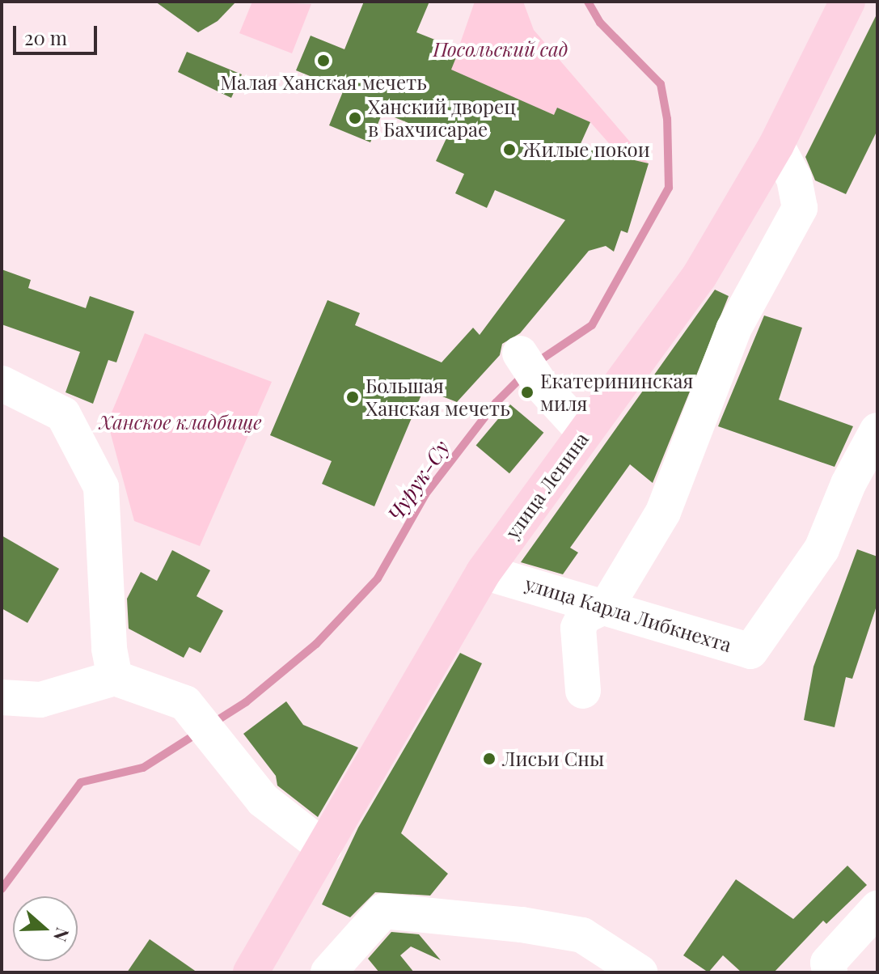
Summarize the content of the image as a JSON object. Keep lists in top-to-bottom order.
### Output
{
  "streets": {
    "main road": ["улица Ленина"],
    "street": ["улица Карла Либкнехта"]
  },
  "crossings": [
    ["улица Ленина", "улица Карла Либкнехта"]
  ],
  "water": ["Чурук-Су"],
  "parks": ["Посольский сад", "Ханское кладбище"],
  "places": [
    "Малая Ханская мечеть",
    "Ханский дворец в Бахчисарае",
    "Жилые покои",
    "Екатерининская миля",
    "Большая Ханская мечеть",
    "Лисьи Сны"
  ],
  "scale_bar": "20 m",
  "north": "right"
}
